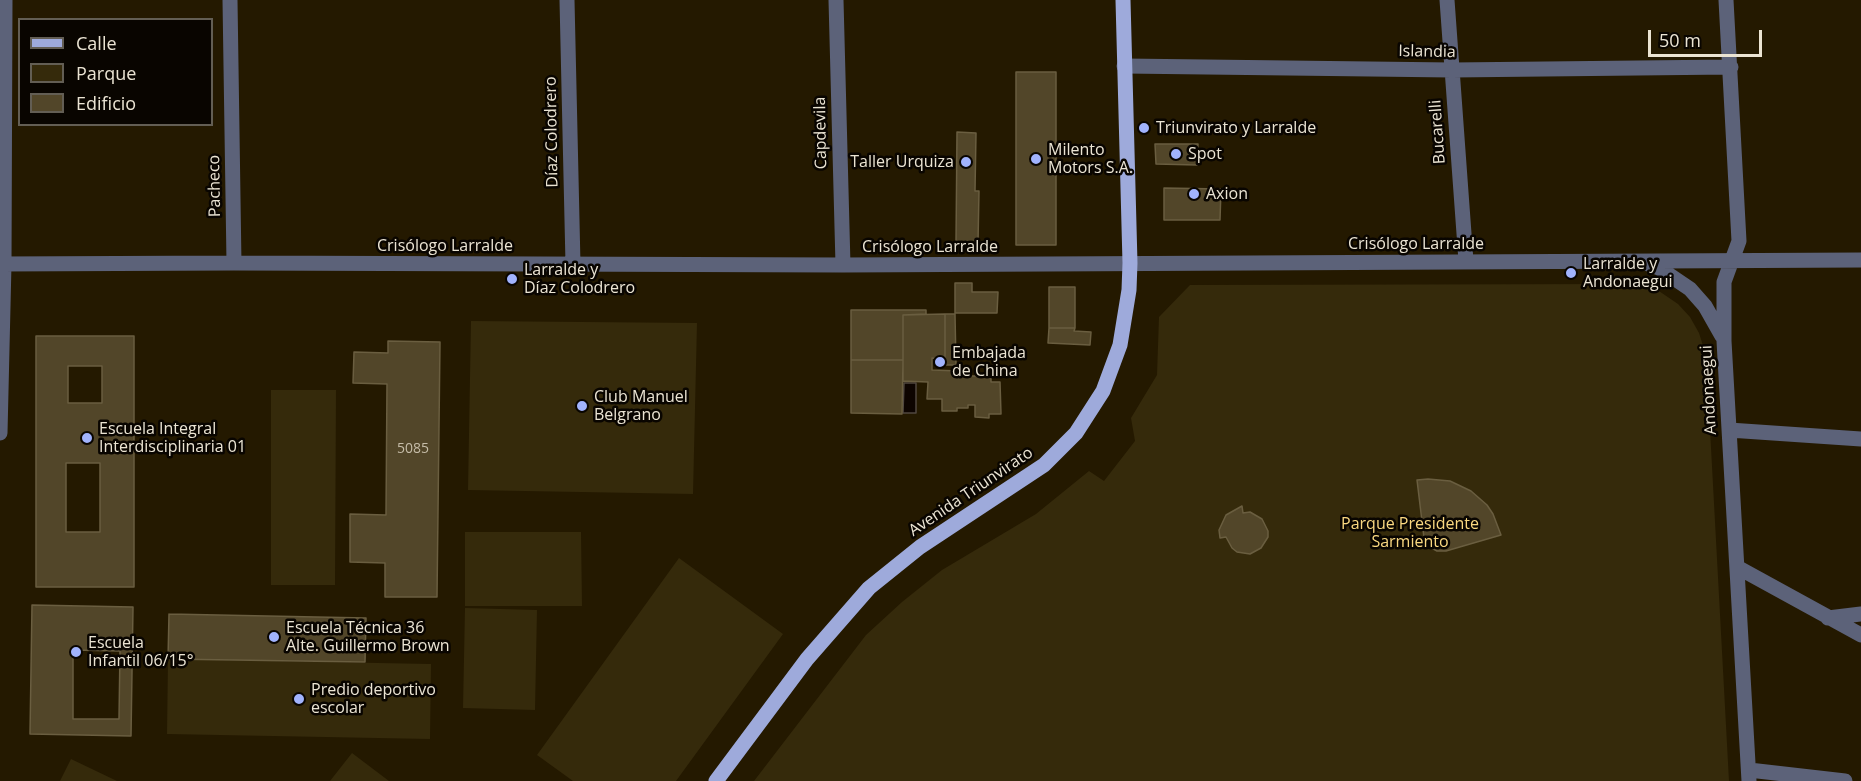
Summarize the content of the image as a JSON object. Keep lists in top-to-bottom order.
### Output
{
  "streets": {
    "main road": ["Avenida Triunvirato"],
    "street": [
      "Islandia",
      "Díaz Colodrero",
      "Bucarelli",
      "Capdevila",
      "Pacheco",
      "Crisólogo Larralde",
      "Andonaegui"
    ]
  },
  "crossings": [
    ["Islandia", "Bucarelli"],
    ["Islandia", "Andonaegui"],
    ["Islandia", "Avenida Triunvirato"],
    ["Díaz Colodrero", "Crisólogo Larralde"],
    ["Bucarelli", "Crisólogo Larralde"],
    ["Capdevila", "Crisólogo Larralde"],
    ["Pacheco", "Crisólogo Larralde"],
    ["Crisólogo Larralde", "Andonaegui"],
    ["Crisólogo Larralde", "Avenida Triunvirato"]
  ],
  "parks": ["Parque Presidente Sarmiento"],
  "places": [
    "Triunvirato y Larralde",
    "Spot",
    "Milento Motors S.A.",
    "Taller Urquiza",
    "Axion",
    "Larralde y Andonaegui",
    "Larralde y Díaz Colodrero",
    "Embajada de China",
    "Club Manuel Belgrano",
    "Escuela Integral Interdisciplinaria 01",
    "Escuela Técnica 36 Alte. Guillermo Brown",
    "Escuela Infantil 06/15°",
    "Predio deportivo escolar"
  ],
  "house_numbers": ["5085"],
  "legend": ["Calle", "Parque", "Edificio"],
  "scale_bar": "50 m"
}
